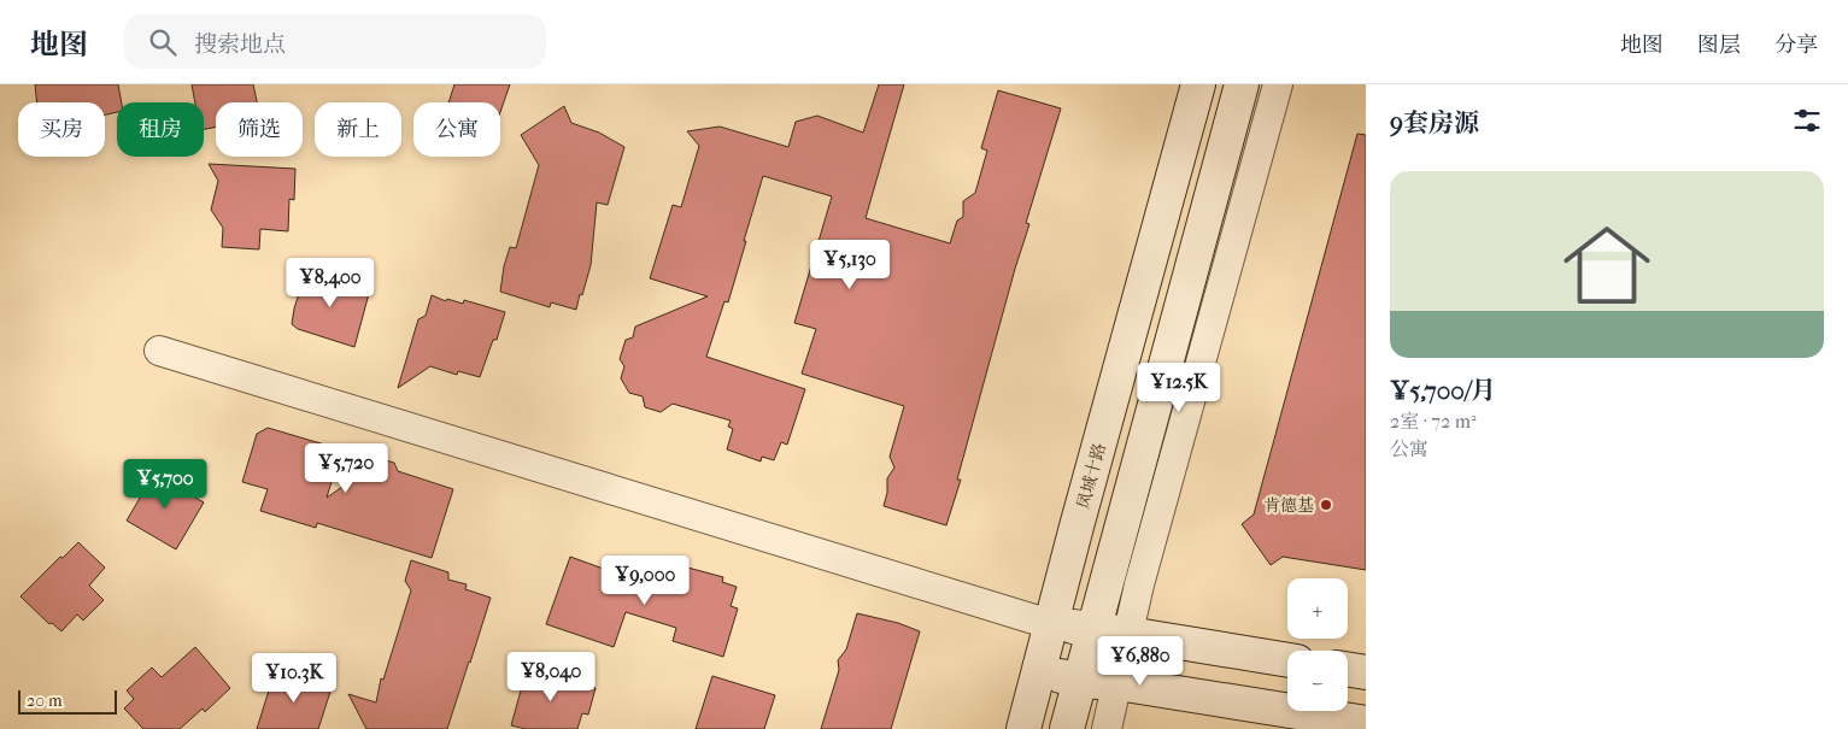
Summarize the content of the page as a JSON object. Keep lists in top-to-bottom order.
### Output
{
  "streets": {
    "main road": ["凤城十路"]
  },
  "places": ["肯德基"],
  "scale_bar": "20 m",
  "page": {
    "header": "地图",
    "search": "搜索地点",
    "nav": ["地图", "图层", "分享"],
    "heading": "9套房源",
    "chip": [
      "买房",
      "租房",
      "筛选",
      "新上",
      "公寓"
    ],
    "list": [
      {
        "name": "¥5,700/月",
        "note": "2室 · 72 m² · 公寓"
      }
    ],
    "price": [
      "¥5,130",
      "¥8,400",
      "¥12.5K",
      "¥5,720",
      "¥5,700",
      "¥9,000",
      "¥6,880",
      "¥8,040",
      "¥10.3K"
    ],
    "map_buttons": ["+", "−"],
    "scale": "20 m"
  }
}
